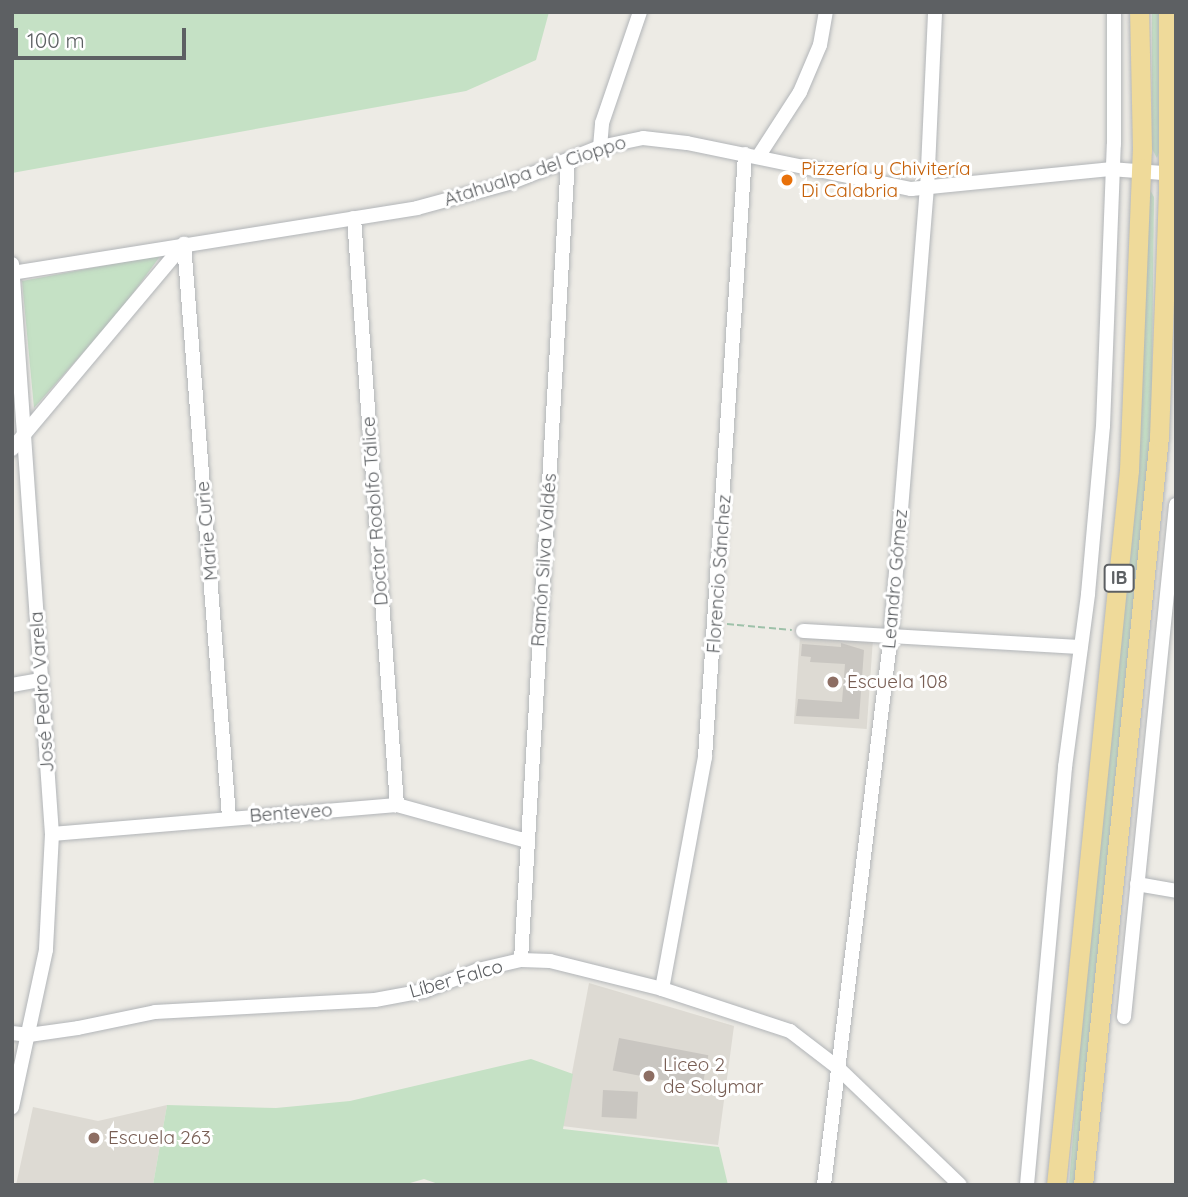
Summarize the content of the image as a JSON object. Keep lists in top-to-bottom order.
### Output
{
  "streets": {
    "highway": ["IB"],
    "street": [
      "Atahualpa del Cioppo",
      "Doctor Rodolfo Tálice",
      "Marie Curie",
      "Ramón Silva Valdés",
      "Florencio Sánchez",
      "Leandro Gómez",
      "José Pedro Varela",
      "Benteveo",
      "Líber Falco"
    ]
  },
  "crossings": [
    ["Atahualpa del Cioppo", "Doctor Rodolfo Tálice"],
    ["Atahualpa del Cioppo", "Marie Curie"],
    ["Atahualpa del Cioppo", "Ramón Silva Valdés"],
    ["Atahualpa del Cioppo", "Florencio Sánchez"],
    ["Atahualpa del Cioppo", "IB"],
    ["Atahualpa del Cioppo", "Leandro Gómez"],
    ["Atahualpa del Cioppo", "José Pedro Varela"],
    ["Doctor Rodolfo Tálice", "Benteveo"],
    ["Marie Curie", "Benteveo"],
    ["Ramón Silva Valdés", "Benteveo"],
    ["Ramón Silva Valdés", "Líber Falco"],
    ["Florencio Sánchez", "Líber Falco"],
    ["Leandro Gómez", "Líber Falco"],
    ["José Pedro Varela", "Benteveo"],
    ["José Pedro Varela", "Líber Falco"]
  ],
  "places": [
    "Pizzería y Chivitería Di Calabria",
    "Escuela 108",
    "Liceo 2 de Solymar",
    "Escuela 263"
  ],
  "scale_bar": "100 m"
}
